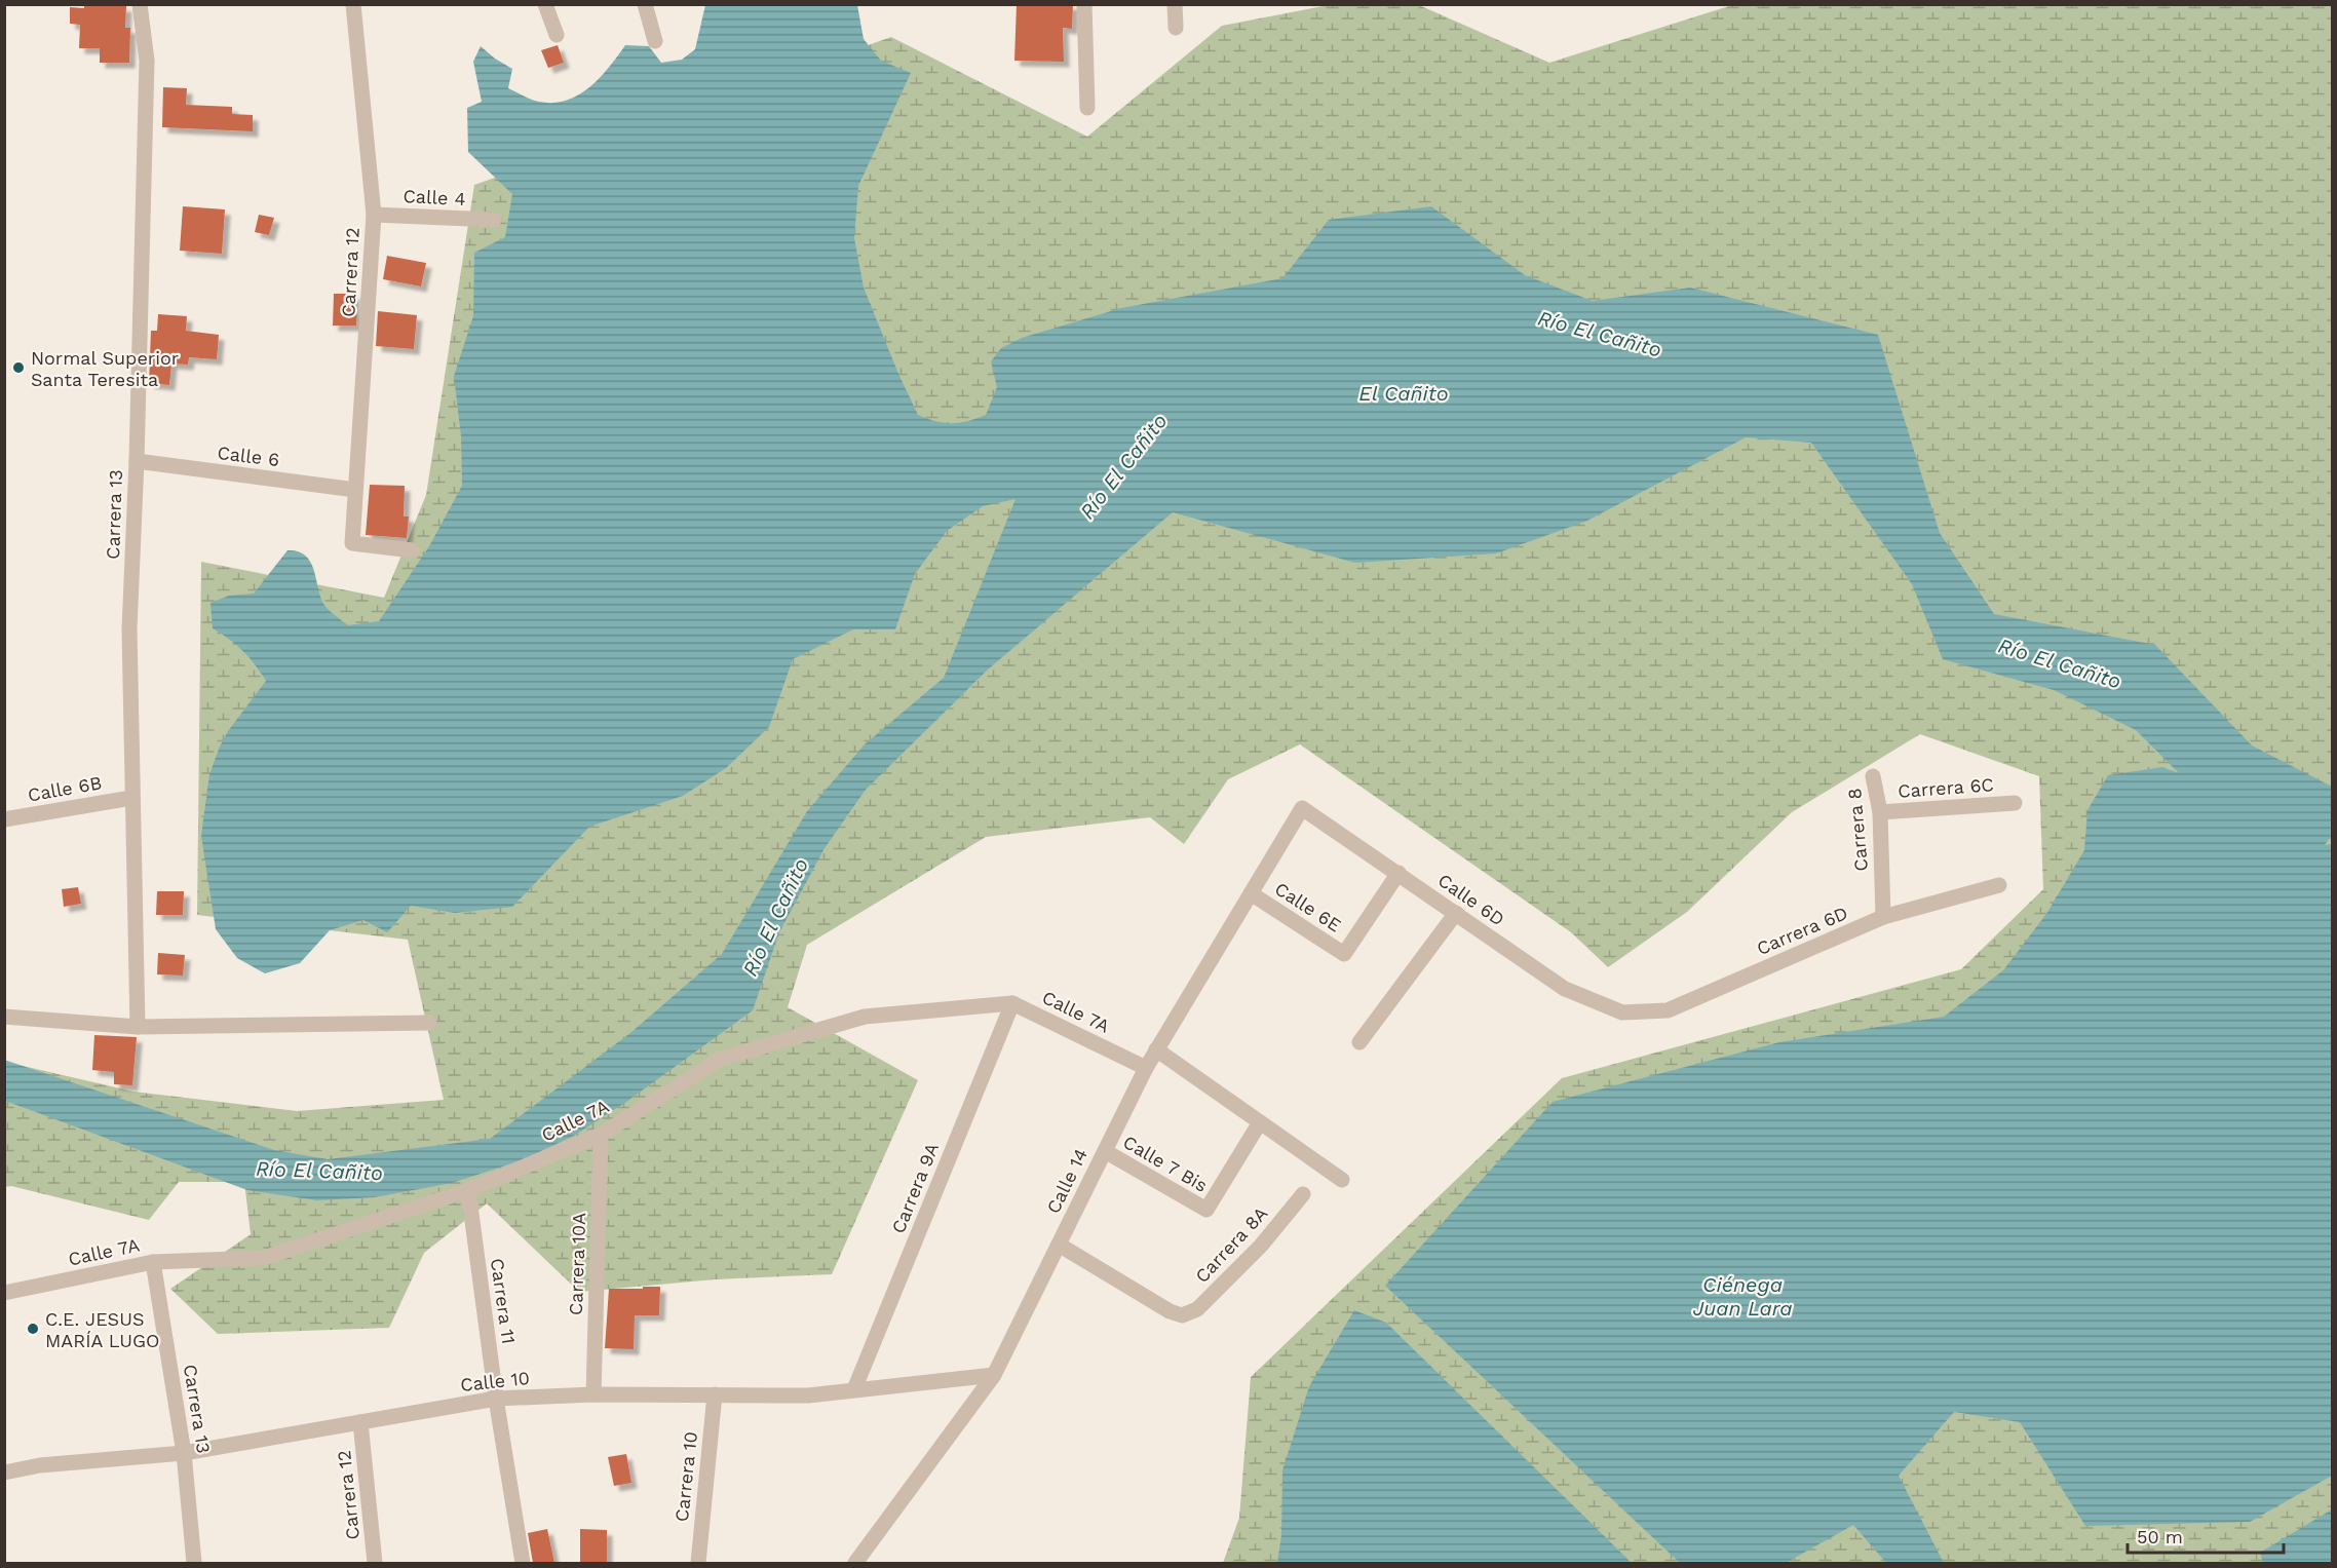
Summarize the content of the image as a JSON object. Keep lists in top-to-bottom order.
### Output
{
  "streets": {
    "street": [
      "Calle 4",
      "Carrera 12",
      "Calle 6",
      "Carrera 13",
      "Carrera 6C",
      "Calle 6B",
      "Carrera 8",
      "Calle 6D",
      "Calle 6E",
      "Carrera 6D",
      "Calle 7A",
      "Calle 7 Bis",
      "Calle 14",
      "Carrera 9A",
      "Carrera 8A",
      "Carrera 10A",
      "Carrera 11",
      "Calle 10",
      "Carrera 10"
    ]
  },
  "crossings": [
    ["Calle 4", "Carrera 12"],
    ["Carrera 12", "Calle 6"],
    ["Carrera 12", "Calle 10"],
    ["Calle 6", "Carrera 13"],
    ["Carrera 13", "Calle 6B"],
    ["Carrera 13", "Calle 7A"],
    ["Carrera 13", "Calle 10"],
    ["Carrera 6C", "Carrera 8"],
    ["Carrera 8", "Carrera 6D"],
    ["Calle 6D", "Calle 6E"],
    ["Calle 6D", "Carrera 6D"],
    ["Calle 6D", "Calle 14"],
    ["Calle 6E", "Calle 14"],
    ["Calle 7A", "Calle 14"],
    ["Calle 7A", "Carrera 9A"],
    ["Calle 7A", "Carrera 10A"],
    ["Calle 7A", "Carrera 11"],
    ["Calle 7 Bis", "Calle 14"],
    ["Calle 14", "Carrera 8A"],
    ["Calle 14", "Calle 10"],
    ["Carrera 9A", "Calle 10"],
    ["Carrera 10A", "Calle 10"],
    ["Carrera 11", "Calle 10"],
    ["Calle 10", "Carrera 10"]
  ],
  "water": ["Río El Cañito", "El Cañito", "Ciénega Juan Lara"],
  "places": ["Normal Superior Santa Teresita", "C.E. JESUS MARÍA LUGO"],
  "scale_bar": "50 m"
}
